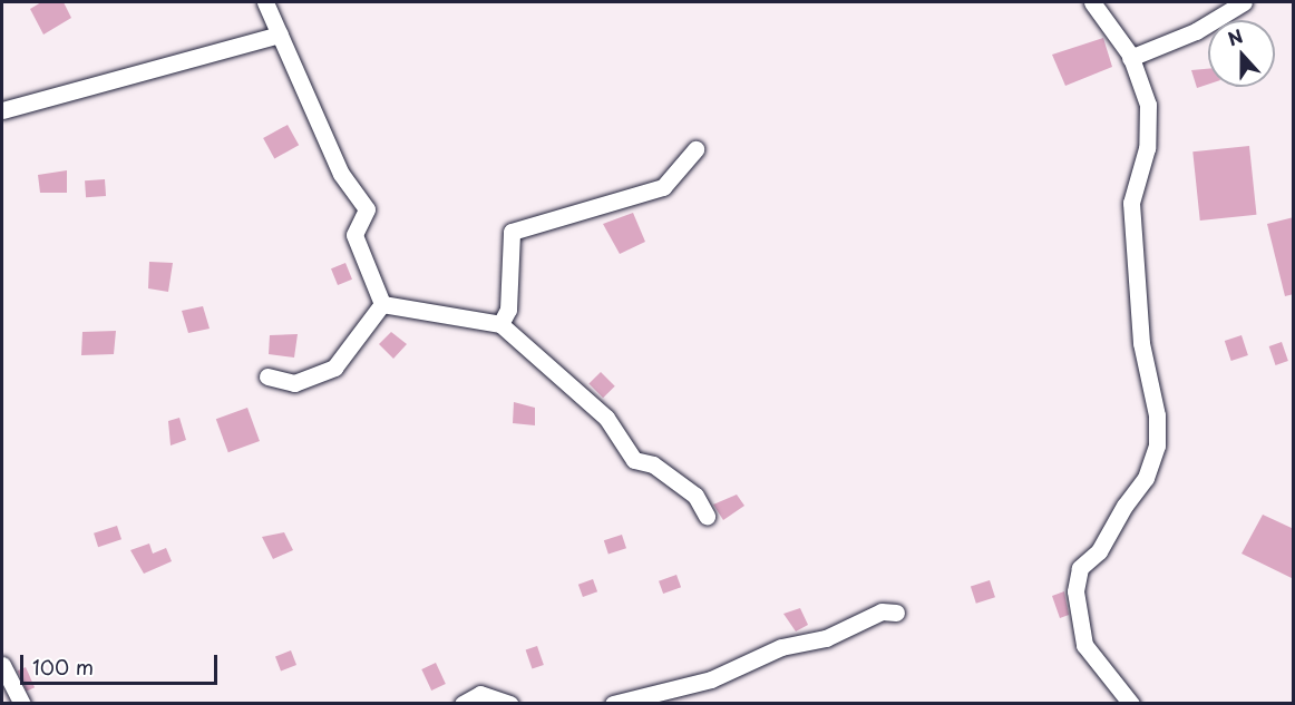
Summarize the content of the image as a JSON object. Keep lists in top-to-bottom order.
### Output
{
  "scale_bar": "100 m",
  "north": "top"
}
